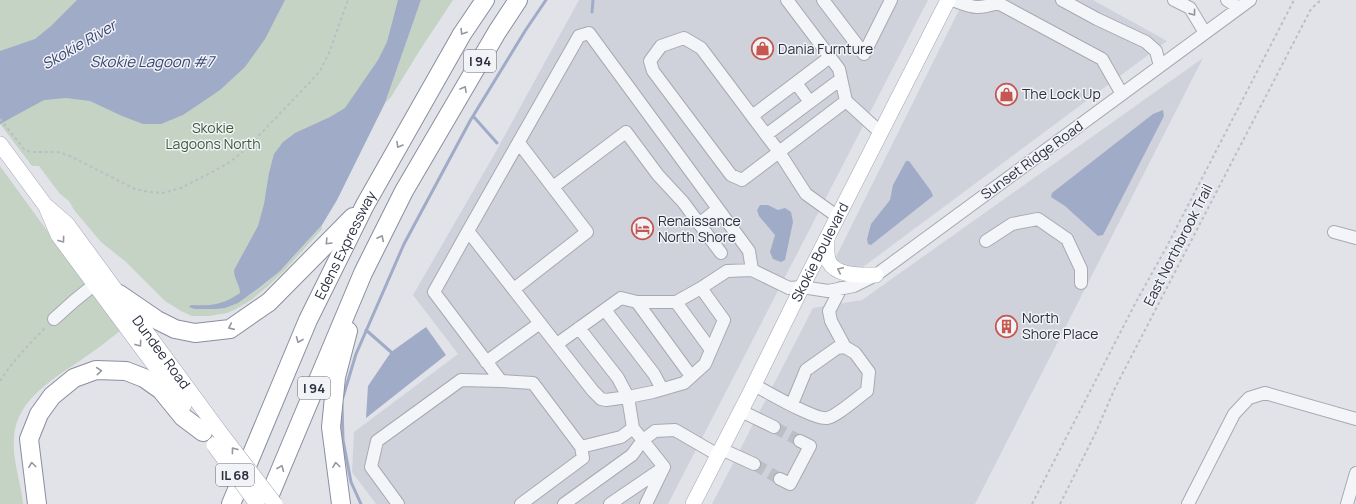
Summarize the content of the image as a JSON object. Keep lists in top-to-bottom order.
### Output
{
  "streets": {
    "highway": ["I 94", "Edens Expressway"],
    "main road": ["Skokie Boulevard", "Dundee Road", "IL 68"],
    "street": ["Sunset Ridge Road"],
    "path": ["East Northbrook Trail"]
  },
  "crossings": [
    ["Sunset Ridge Road", "Skokie Boulevard"]
  ],
  "water": ["Skokie River", "Skokie Lagoon #7"],
  "parks": ["Skokie Lagoons North"],
  "places": {
    "shop": ["Dania Furnture", "The Lock Up"],
    "hotel": ["Renaissance North Shore"],
    "building": ["North Shore Place"]
  }
}
